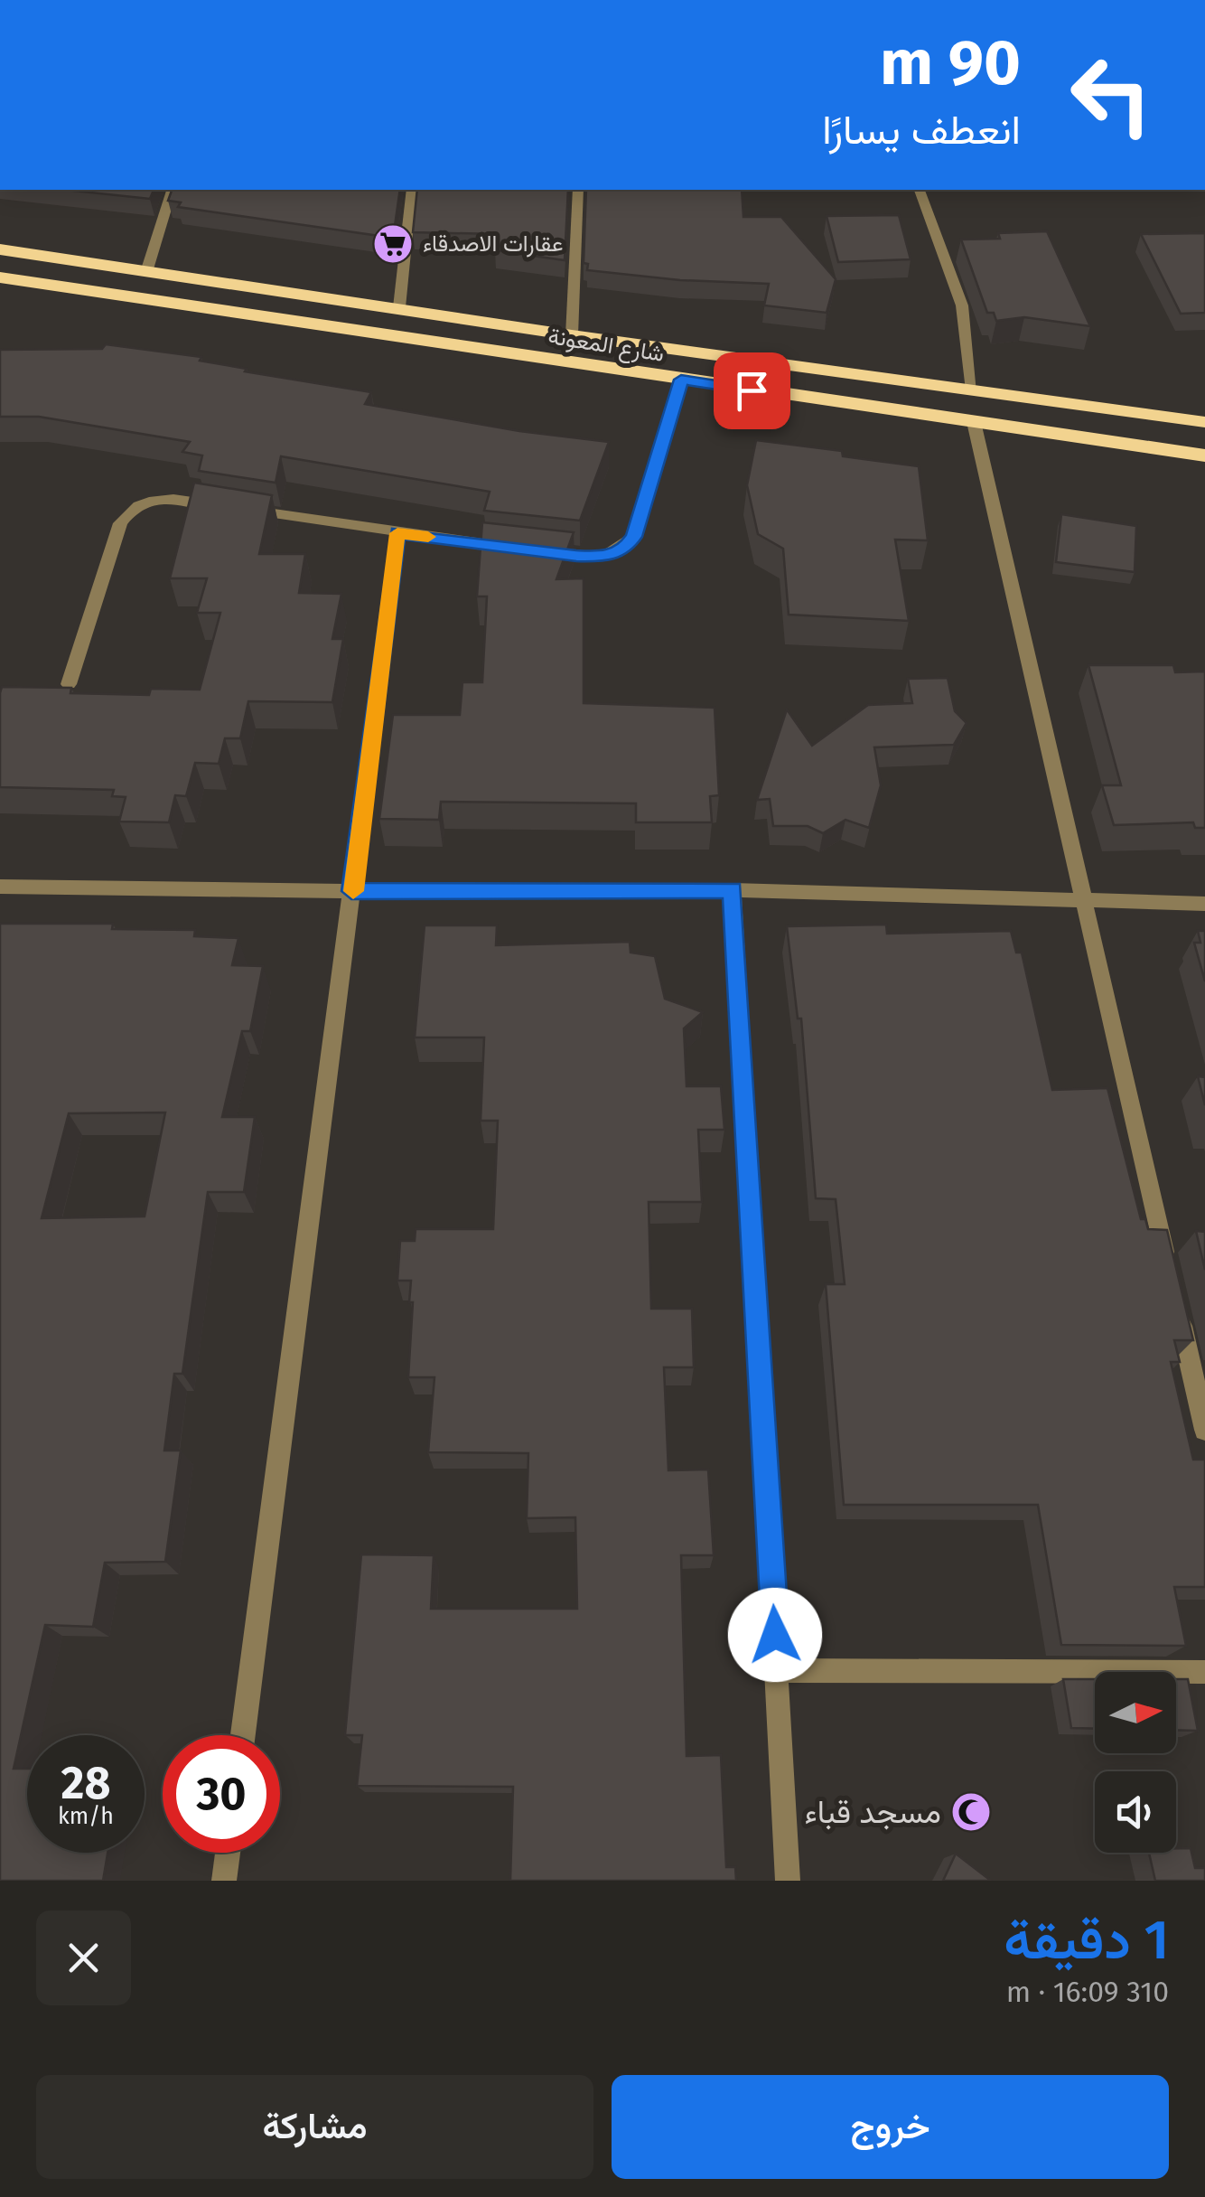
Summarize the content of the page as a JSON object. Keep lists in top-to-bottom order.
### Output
{
  "streets": {
    "highway": ["شارع المعونة"]
  },
  "places": {
    "supermarket": ["عقارات الاصدقاء"],
    "mosque": ["مسجد قباء"]
  },
  "north": "right",
  "page": {
    "turn": ["90 m", "انعطف يسارًا"],
    "speed": "28 km/h",
    "limit": "30",
    "heading": ["1 دقيقة", "310 m · 16:09"],
    "buttons": ["خروج", "مشاركة"]
  }
}
